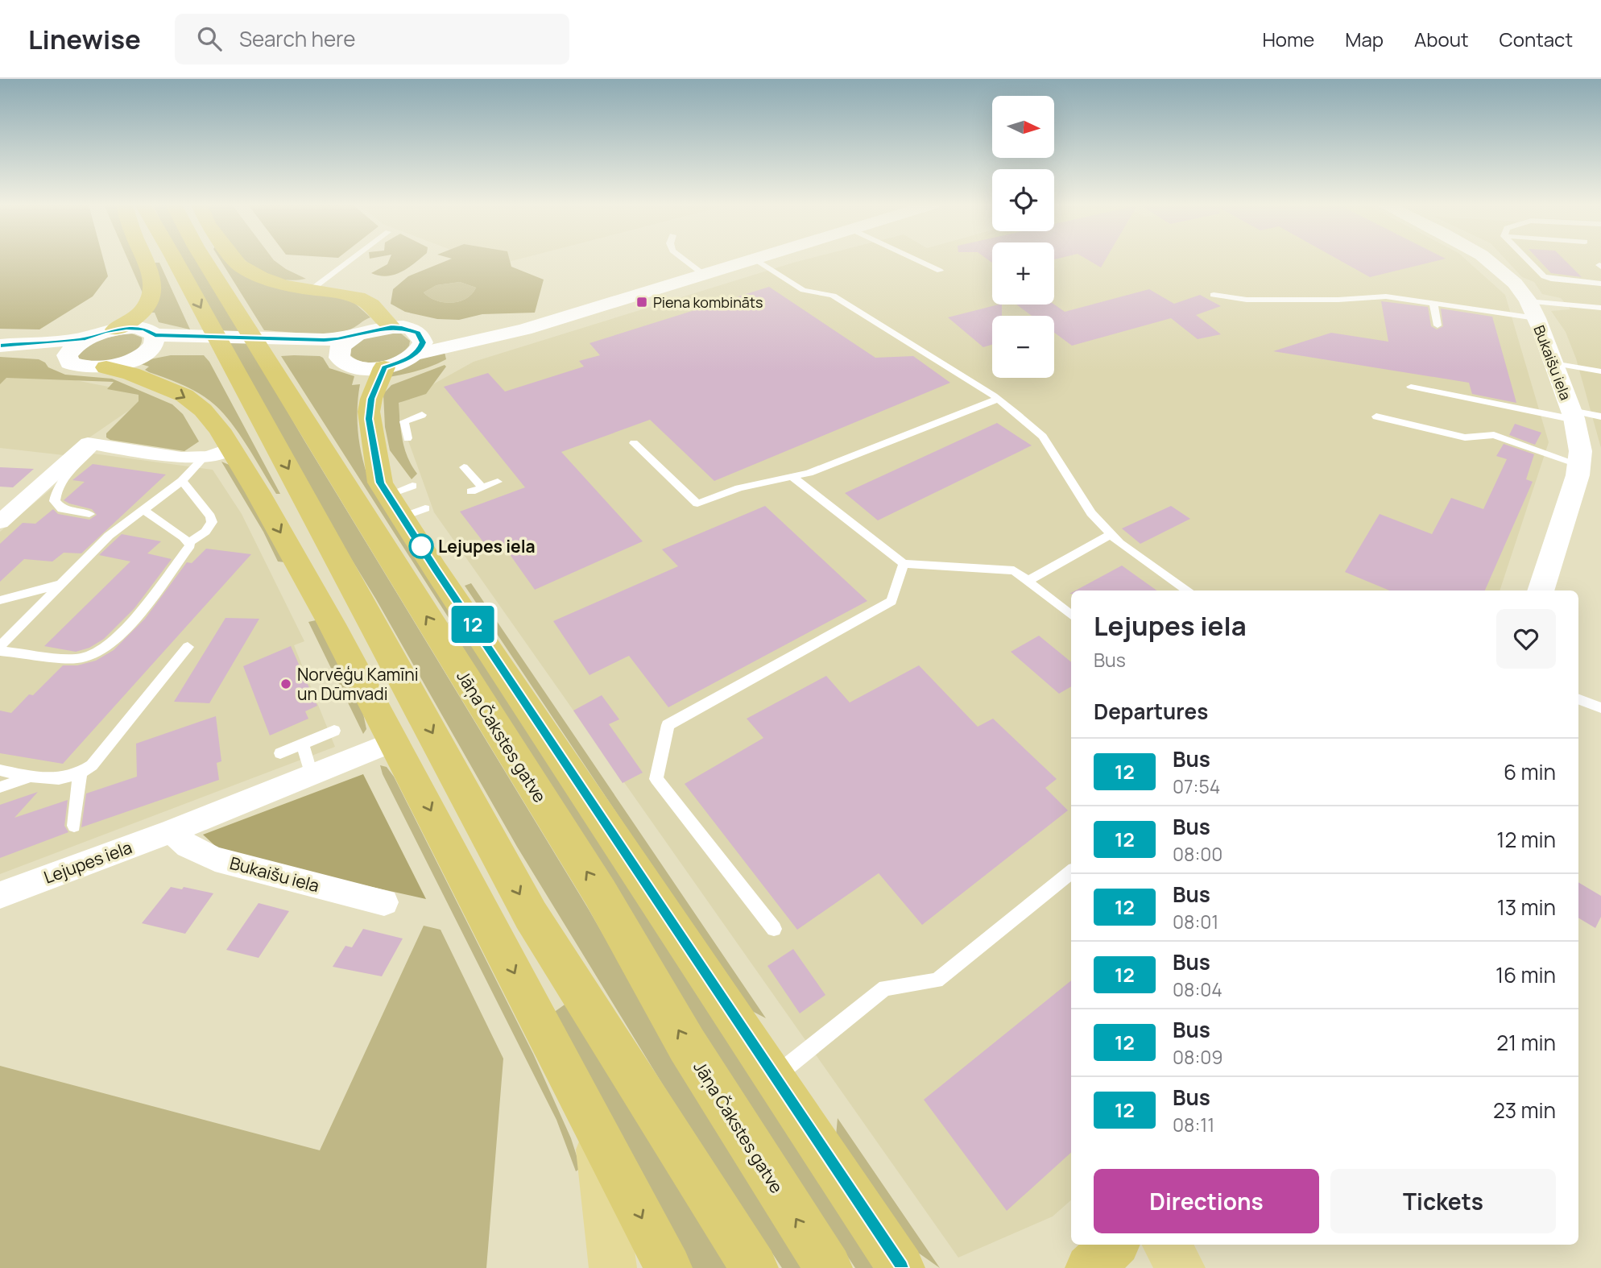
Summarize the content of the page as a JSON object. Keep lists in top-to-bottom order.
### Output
{
  "streets": {
    "highway": ["Jāņa Čakstes gatve"],
    "street": ["Bukaišu iela", "Lejupes iela"]
  },
  "crossings": [
    ["Bukaišu iela", "Lejupes iela"]
  ],
  "places": {
    "transit": ["Piena kombināts"],
    "other": ["Lejupes iela", "Norvēģu Kamīni un Dūmvadi"]
  },
  "lines": ["bus line 12"],
  "north": "right",
  "page": {
    "header": "Linewise",
    "search": "Search here",
    "nav": [
      "Home",
      "Map",
      "About",
      "Contact"
    ],
    "on_map": "12",
    "map_buttons": ["+", "−"],
    "heading": [
      ["Lejupes iela", "Bus"],
      "Departures"
    ],
    "list": [
      {
        "mark": "12",
        "name": "Bus",
        "note": "07:54",
        "value": "6 min"
      },
      {
        "mark": "12",
        "name": "Bus",
        "note": "08:00",
        "value": "12 min"
      },
      {
        "mark": "12",
        "name": "Bus",
        "note": "08:01",
        "value": "13 min"
      },
      {
        "mark": "12",
        "name": "Bus",
        "note": "08:04",
        "value": "16 min"
      },
      {
        "mark": "12",
        "name": "Bus",
        "note": "08:09",
        "value": "21 min"
      },
      {
        "mark": "12",
        "name": "Bus",
        "note": "08:11",
        "value": "23 min"
      }
    ],
    "buttons": ["Directions", "Tickets"]
  }
}
